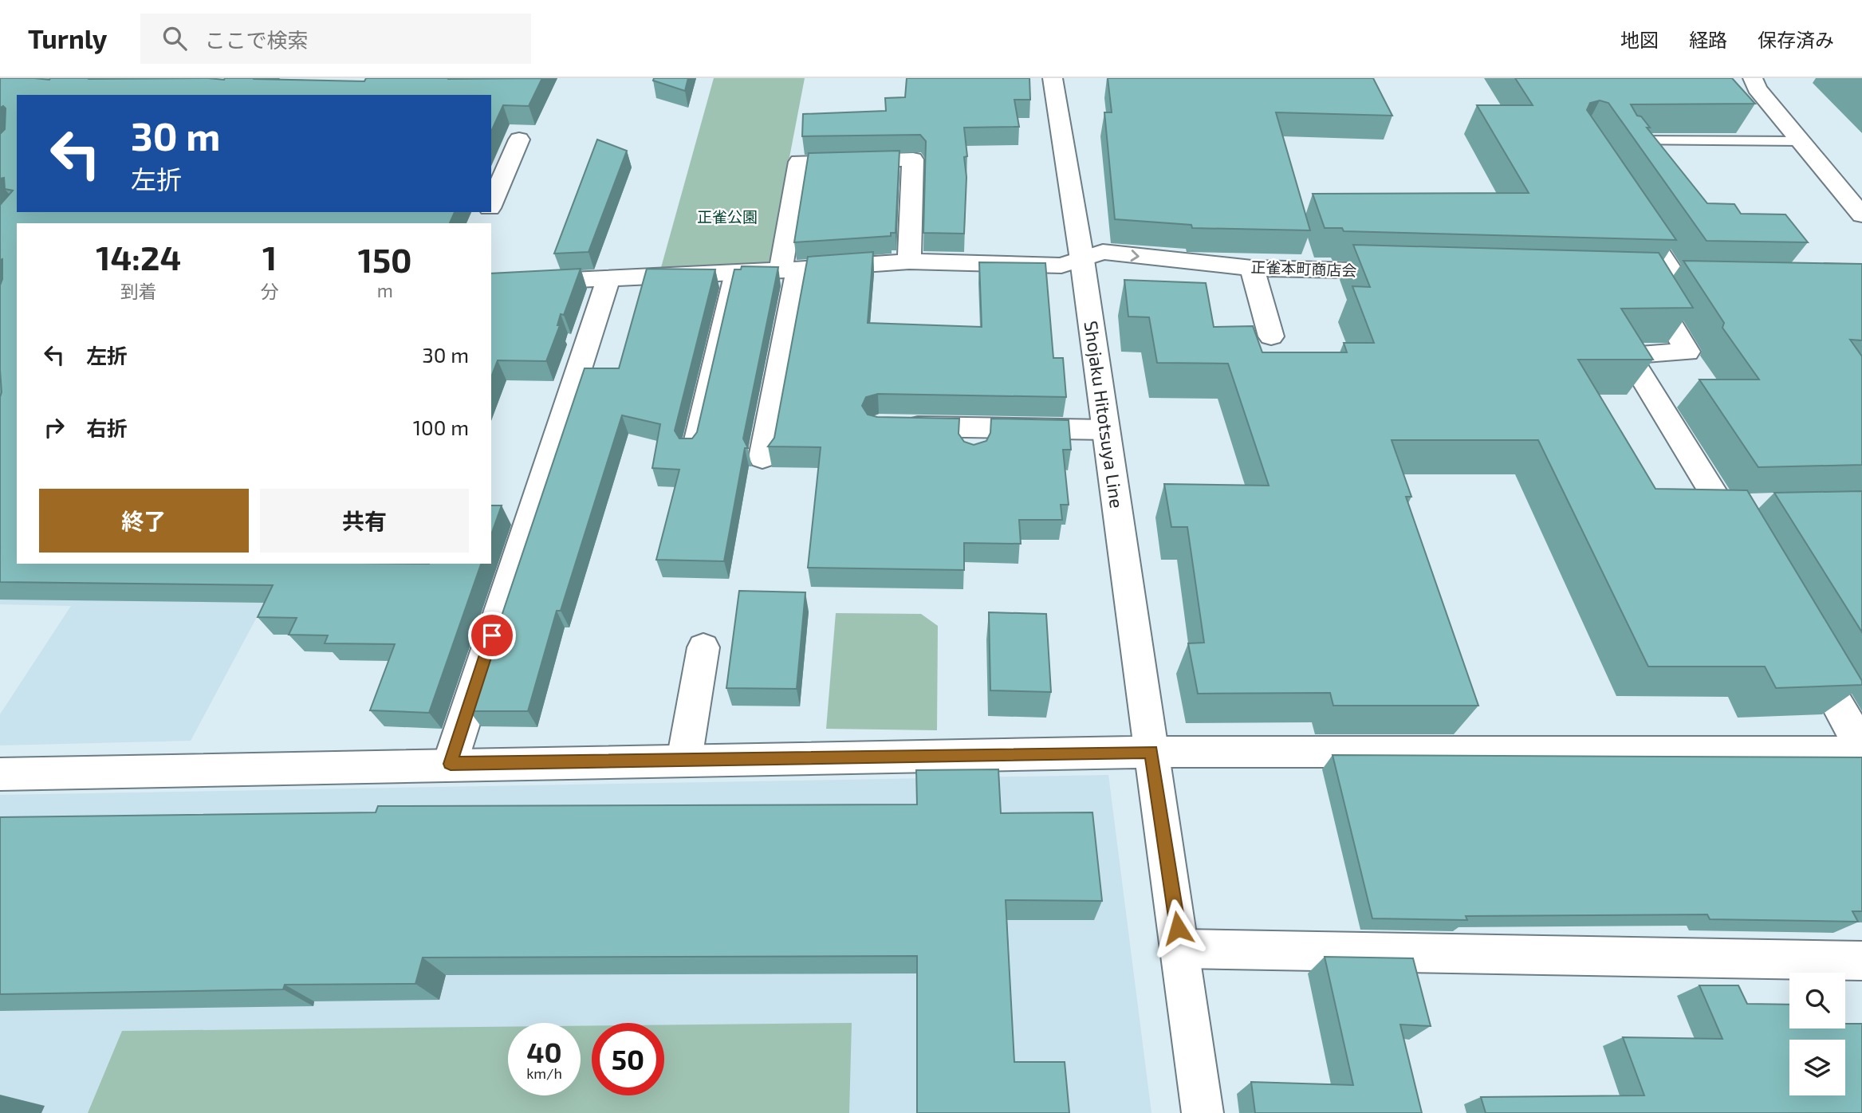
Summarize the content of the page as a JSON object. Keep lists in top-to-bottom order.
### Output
{
  "streets": {
    "street": ["正雀本町商店会", "Shojaku Hitotsuya Line"]
  },
  "crossings": [
    ["正雀本町商店会", "Shojaku Hitotsuya Line"]
  ],
  "parks": ["正雀公園"],
  "page": {
    "header": "Turnly",
    "search": "ここで検索",
    "nav": ["地図", "経路", "保存済み"],
    "turn": ["30 m", "左折"],
    "eta": [
      "14:24",
      "到着",
      "1",
      "分",
      "150",
      "m"
    ],
    "list": [
      {
        "name": "左折",
        "value": "30 m"
      },
      {
        "name": "右折",
        "value": "100 m"
      }
    ],
    "buttons": ["終了", "共有"],
    "speed": "40 km/h",
    "limit": "50"
  }
}
